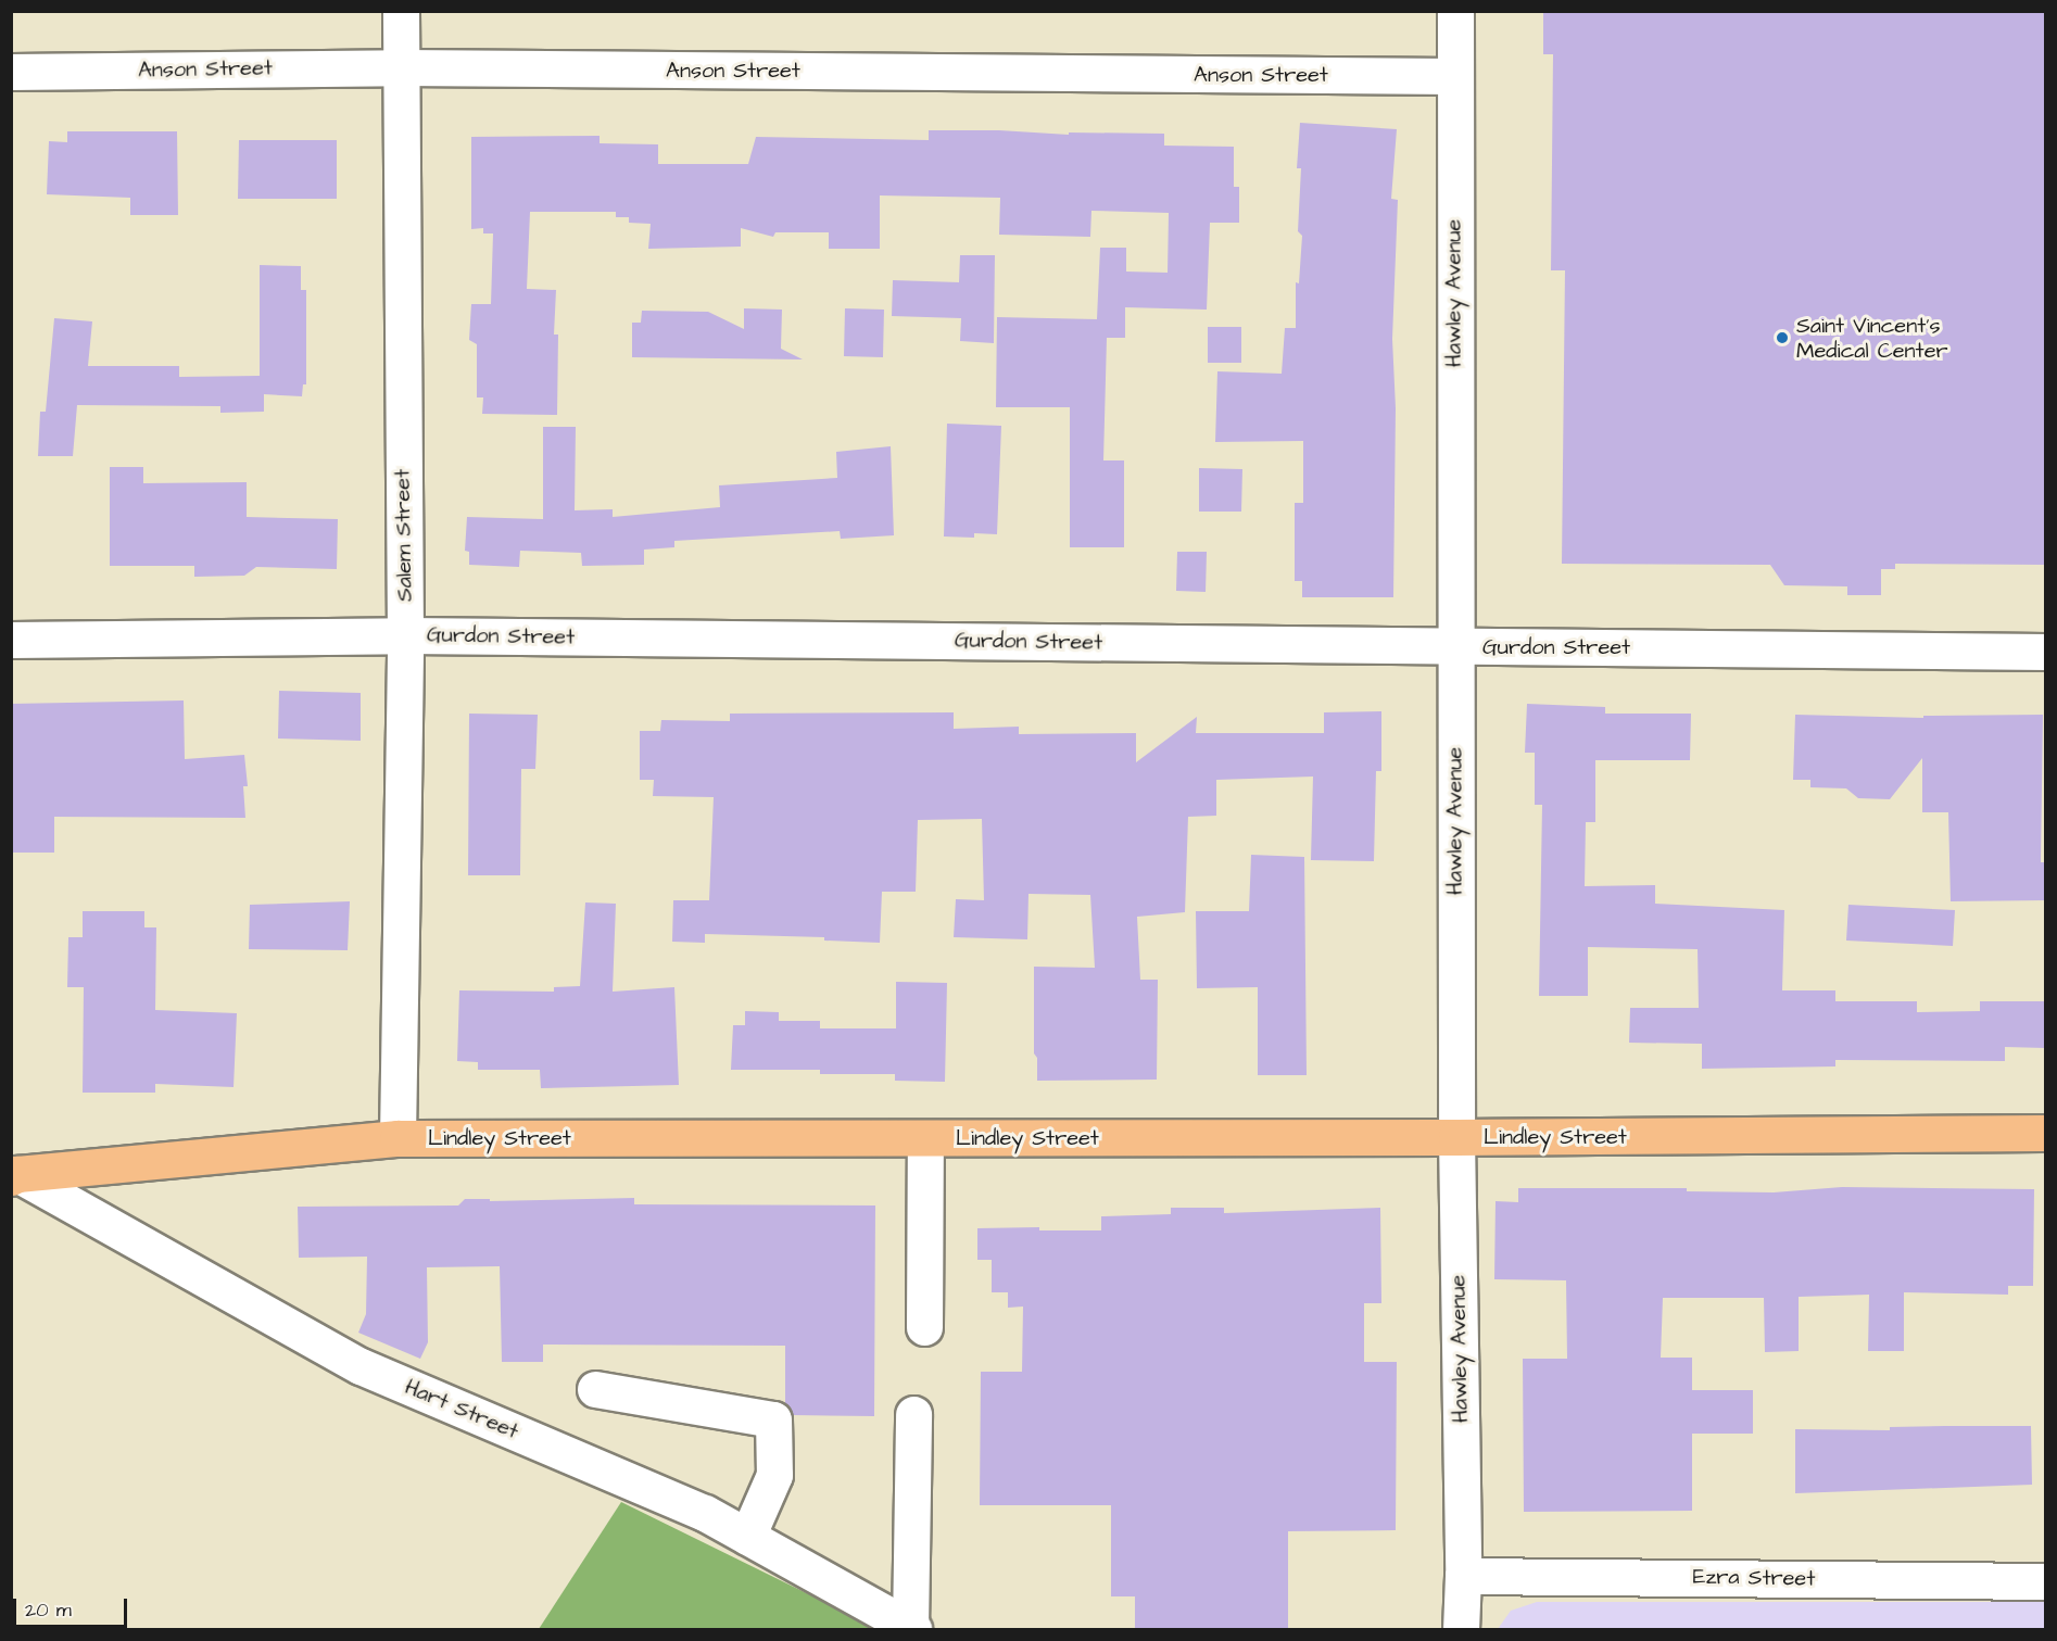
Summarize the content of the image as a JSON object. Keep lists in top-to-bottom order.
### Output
{
  "streets": {
    "main road": ["Lindley Street"],
    "street": [
      "Anson Street",
      "Hawley Avenue",
      "Salem Street",
      "Gurdon Street",
      "Hart Street",
      "Ezra Street"
    ]
  },
  "crossings": [
    ["Anson Street", "Hawley Avenue"],
    ["Anson Street", "Salem Street"],
    ["Hawley Avenue", "Gurdon Street"],
    ["Hawley Avenue", "Lindley Street"],
    ["Hawley Avenue", "Ezra Street"],
    ["Salem Street", "Gurdon Street"],
    ["Salem Street", "Lindley Street"],
    ["Lindley Street", "Hart Street"]
  ],
  "places": ["Saint Vincent's Medical Center"],
  "scale_bar": "20 m"
}
